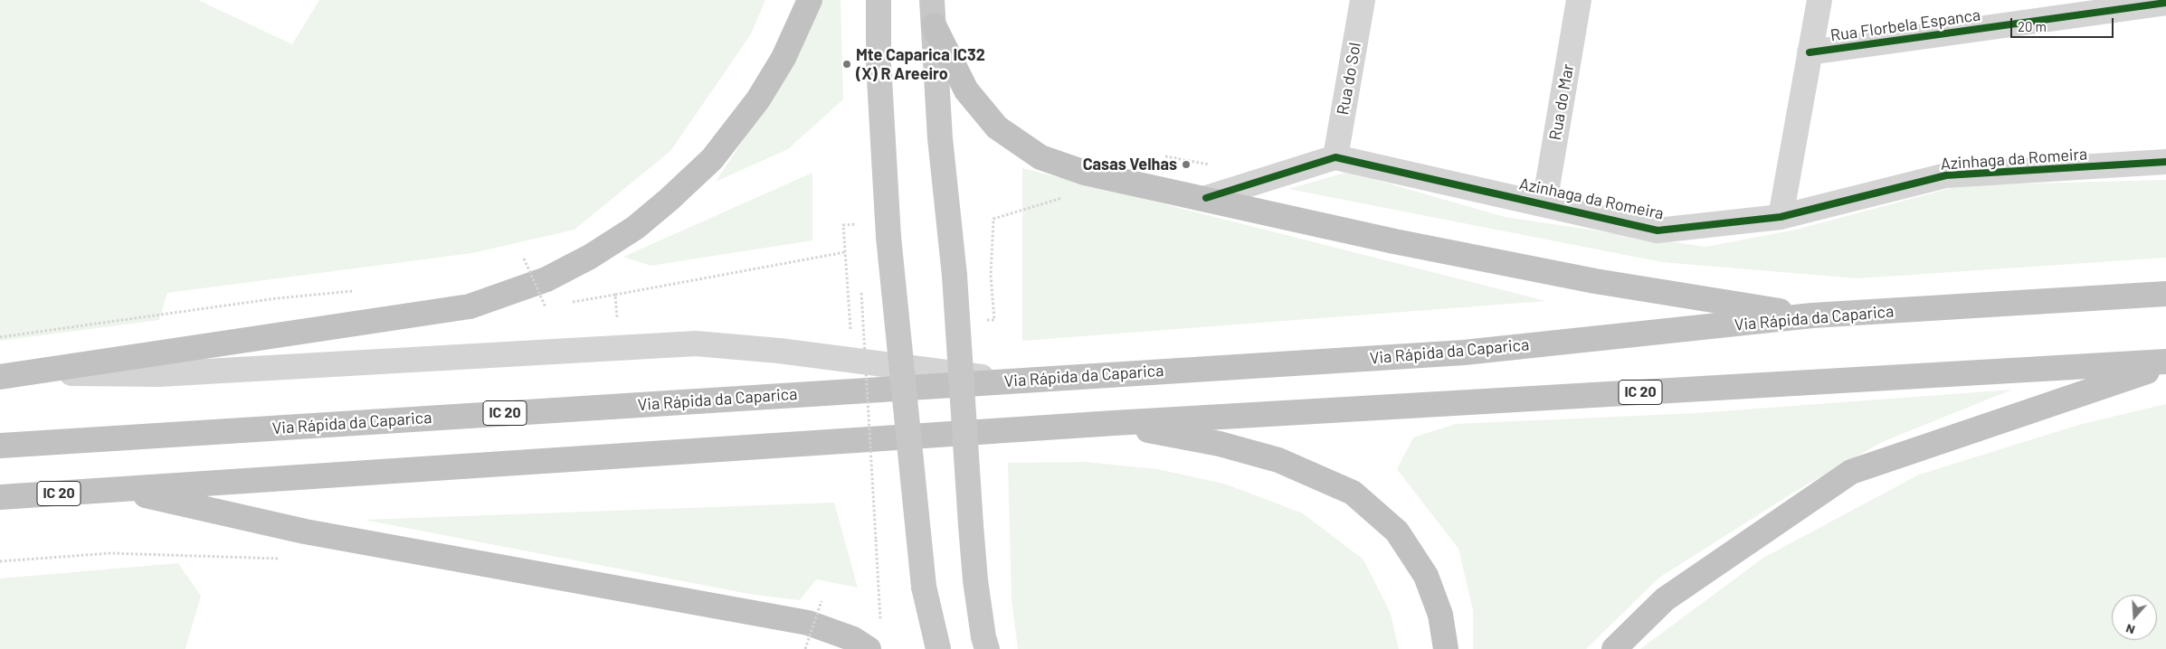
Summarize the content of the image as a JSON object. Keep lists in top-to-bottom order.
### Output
{
  "streets": {
    "highway": ["Via Rápida da Caparica", "IC 20"],
    "street": [
      "Rua Florbela Espanca",
      "Rua do Sol",
      "Rua do Mar",
      "Azinhaga da Romeira"
    ]
  },
  "crossings": [
    ["Rua do Sol", "Azinhaga da Romeira"],
    ["Rua do Mar", "Azinhaga da Romeira"]
  ],
  "places": ["Mte Caparica IC32 (X) R Areeiro", "Casas Velhas"],
  "scale_bar": "20 m",
  "north": "bottom"
}
